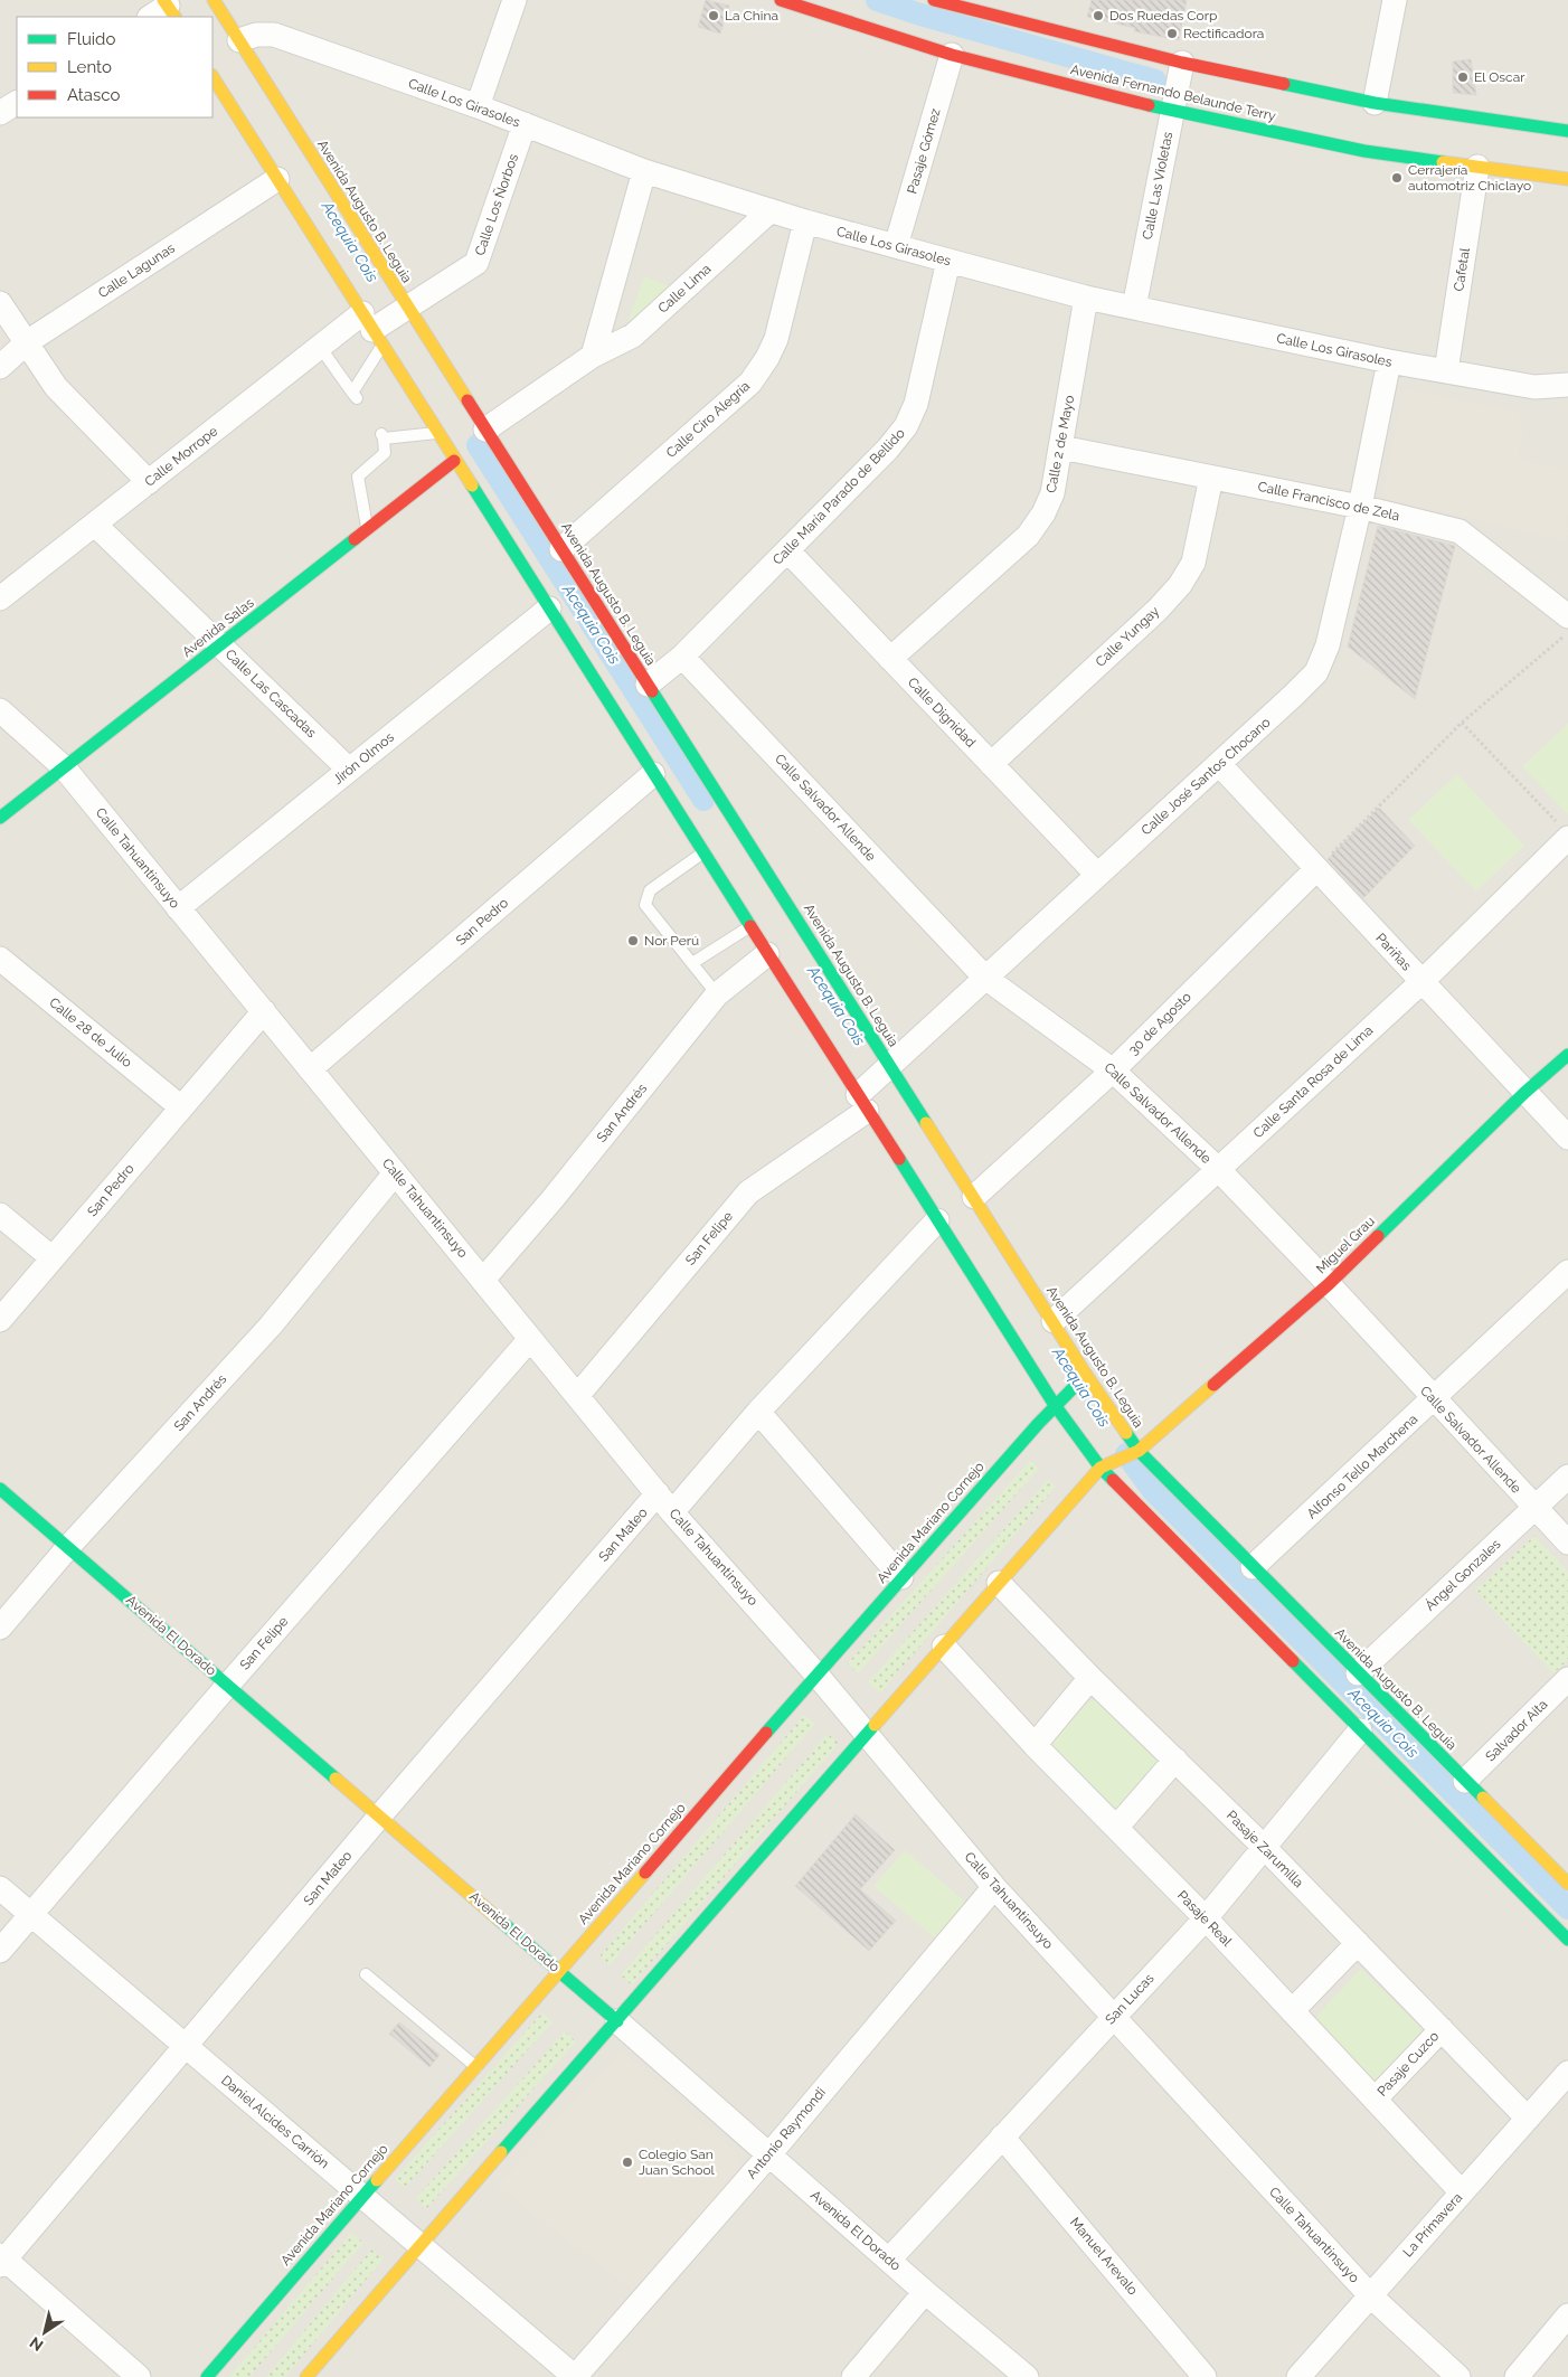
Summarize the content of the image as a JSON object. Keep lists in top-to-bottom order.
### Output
{
  "streets": {
    "main road": [
      "Avenida Fernando Belaunde Terry",
      "Avenida Augusto B. Leguia",
      "Avenida Salas",
      "Miguel Grau",
      "Avenida Mariano Cornejo",
      "Avenida El Dorado"
    ],
    "street": [
      "Calle Los Girasoles",
      "Pasaje Gómez",
      "Calle Las Violetas",
      "Calle Los Ñorbos",
      "Cafetal",
      "Calle Lagunas",
      "Calle Lima",
      "Calle Ciro Alegría",
      "Calle 2 de Mayo",
      "Calle Morrope",
      "Calle María Parado de Bellido",
      "Calle Francisco de Zela",
      "Calle Yungay",
      "Calle Las Cascadas",
      "Calle Dignidad",
      "Jirón Olmos",
      "Calle José Santos Chocano",
      "Calle Salvador Allende",
      "Calle Tahuantinsuyo",
      "San Pedro",
      "Pariñas",
      "30 de Agosto",
      "Calle 28 de Julio",
      "Calle Santa Rosa de Lima",
      "San Andrés",
      "San Felipe",
      "Alfonso Tello Marchena",
      "San Mateo",
      "Ángel Gonzales",
      "Salvador Aita",
      "Pasaje Zarumilla",
      "Pasaje Real",
      "San Lucas",
      "Pasaje Cuzco",
      "Daniel Alcides Carrión",
      "Antonio Raymondi",
      "La Primavera",
      "Manuel Arevalo"
    ]
  },
  "crossings": [
    ["Avenida Fernando Belaunde Terry", "Pasaje Gómez"],
    ["Avenida Fernando Belaunde Terry", "Calle Las Violetas"],
    ["Avenida Fernando Belaunde Terry", "Cafetal"],
    ["Calle Los Girasoles", "Pasaje Gómez"],
    ["Calle Los Girasoles", "Calle Las Violetas"],
    ["Calle Los Girasoles", "Calle Los Ñorbos"],
    ["Calle Los Girasoles", "Avenida Augusto B. Leguia"],
    ["Calle Los Girasoles", "Cafetal"],
    ["Calle Los Girasoles", "Calle Lima"],
    ["Calle Los Girasoles", "Calle Ciro Alegría"],
    ["Calle Los Girasoles", "Calle 2 de Mayo"],
    ["Calle Los Girasoles", "Calle María Parado de Bellido"],
    ["Calle Los Girasoles", "Calle José Santos Chocano"],
    ["Calle Los Ñorbos", "Avenida Augusto B. Leguia"],
    ["Calle Los Ñorbos", "Calle Morrope"],
    ["Avenida Augusto B. Leguia", "Calle Lima"],
    ["Avenida Augusto B. Leguia", "Calle Ciro Alegría"],
    ["Avenida Augusto B. Leguia", "Calle María Parado de Bellido"],
    ["Avenida Augusto B. Leguia", "Calle José Santos Chocano"],
    ["Avenida Augusto B. Leguia", "30 de Agosto"],
    ["Avenida Augusto B. Leguia", "Calle Santa Rosa de Lima"],
    ["Avenida Augusto B. Leguia", "Miguel Grau"],
    ["Avenida Augusto B. Leguia", "Alfonso Tello Marchena"],
    ["Avenida Augusto B. Leguia", "Avenida Mariano Cornejo"],
    ["Avenida Augusto B. Leguia", "Ángel Gonzales"],
    ["Avenida Augusto B. Leguia", "Salvador Aita"],
    ["Calle 2 de Mayo", "Calle Francisco de Zela"],
    ["Calle 2 de Mayo", "Calle Dignidad"],
    ["Calle Morrope", "Calle Las Cascadas"],
    ["Calle María Parado de Bellido", "Calle Dignidad"],
    ["Calle María Parado de Bellido", "Calle Salvador Allende"],
    ["Calle Francisco de Zela", "Calle Yungay"],
    ["Calle Francisco de Zela", "Calle José Santos Chocano"],
    ["Avenida Salas", "Calle Las Cascadas"],
    ["Avenida Salas", "Calle Tahuantinsuyo"],
    ["Calle Yungay", "Calle Dignidad"],
    ["Calle Las Cascadas", "Jirón Olmos"],
    ["Calle Dignidad", "Calle José Santos Chocano"],
    ["Jirón Olmos", "Calle Tahuantinsuyo"],
    ["Calle José Santos Chocano", "Calle Salvador Allende"],
    ["Calle José Santos Chocano", "Pariñas"],
    ["Calle José Santos Chocano", "San Felipe"],
    ["Calle Salvador Allende", "30 de Agosto"],
    ["Calle Salvador Allende", "Calle Santa Rosa de Lima"],
    ["Calle Salvador Allende", "Miguel Grau"],
    ["Calle Salvador Allende", "Alfonso Tello Marchena"],
    ["Calle Salvador Allende", "Ángel Gonzales"],
    ["Calle Tahuantinsuyo", "San Pedro"],
    ["Calle Tahuantinsuyo", "San Andrés"],
    ["Calle Tahuantinsuyo", "San Felipe"],
    ["Calle Tahuantinsuyo", "Avenida Mariano Cornejo"],
    ["Calle Tahuantinsuyo", "San Mateo"],
    ["Calle Tahuantinsuyo", "San Lucas"],
    ["Calle Tahuantinsuyo", "Antonio Raymondi"],
    ["Calle Tahuantinsuyo", "La Primavera"],
    ["San Pedro", "Calle 28 de Julio"],
    ["Pariñas", "30 de Agosto"],
    ["Pariñas", "Calle Santa Rosa de Lima"],
    ["Pariñas", "Miguel Grau"],
    ["San Andrés", "Avenida El Dorado"],
    ["San Felipe", "Avenida El Dorado"],
    ["San Felipe", "Daniel Alcides Carrión"],
    ["Avenida Mariano Cornejo", "Avenida El Dorado"],
    ["Avenida Mariano Cornejo", "Daniel Alcides Carrión"],
    ["San Mateo", "Avenida El Dorado"],
    ["San Mateo", "Daniel Alcides Carrión"],
    ["Avenida El Dorado", "San Lucas"],
    ["Avenida El Dorado", "Antonio Raymondi"],
    ["Pasaje Zarumilla", "San Lucas"],
    ["Pasaje Zarumilla", "Pasaje Cuzco"],
    ["Pasaje Zarumilla", "La Primavera"],
    ["Pasaje Real", "San Lucas"],
    ["Pasaje Real", "Pasaje Cuzco"],
    ["Pasaje Real", "La Primavera"],
    ["San Lucas", "Manuel Arevalo"],
    ["Daniel Alcides Carrión", "Antonio Raymondi"]
  ],
  "water": ["Acequia Cois"],
  "places": [
    "La China",
    "Dos Ruedas Corp",
    "Rectificadora",
    "El Oscar",
    "Cerrajería automotriz Chiclayo",
    "Nor Perú",
    "Colegio San Juan School"
  ],
  "legend": ["Fluido", "Lento", "Atasco"],
  "north": "bottom left"
}
